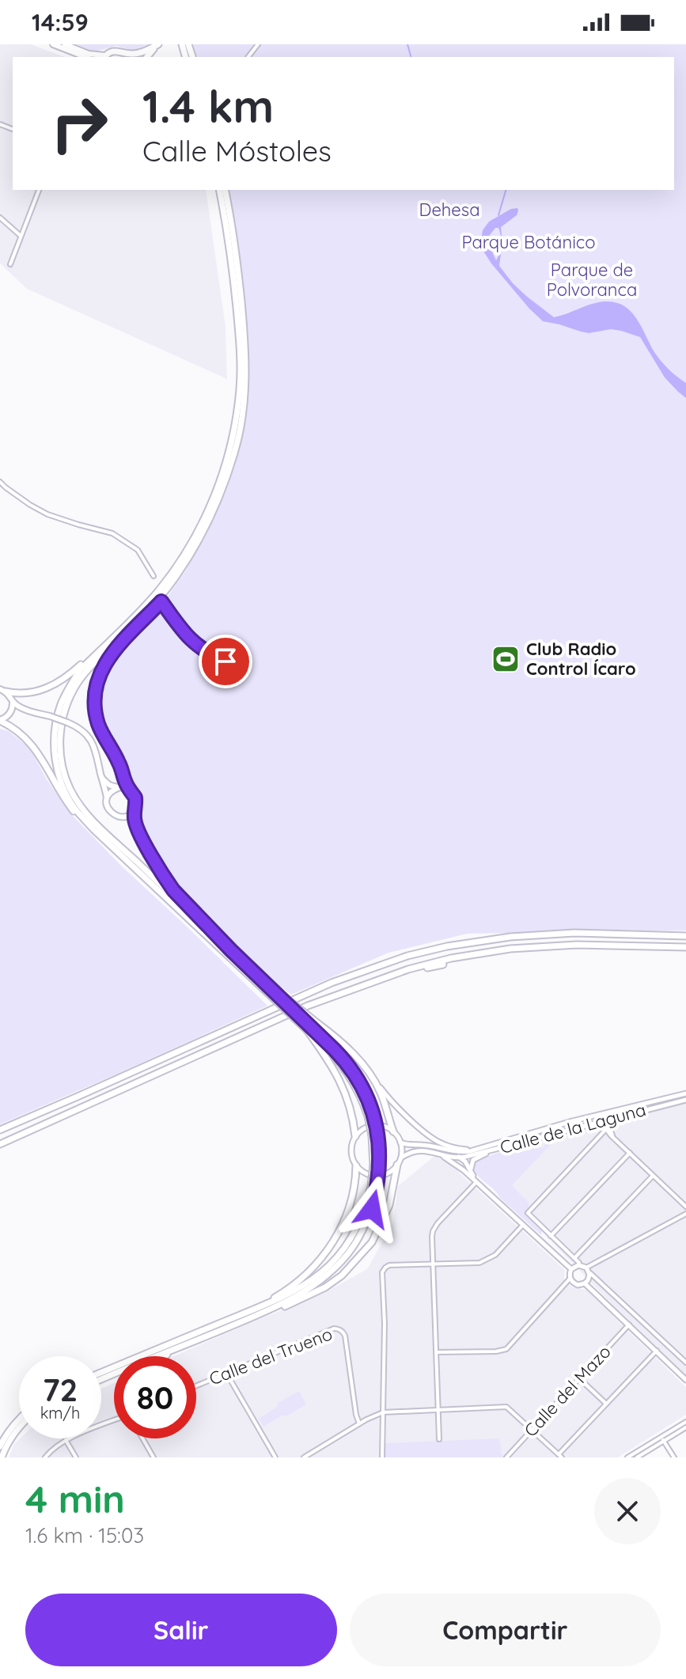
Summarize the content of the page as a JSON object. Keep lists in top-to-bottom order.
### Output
{
  "streets": {
    "street": ["Calle de la Laguna", "Calle del Trueno", "Calle del Mazo"]
  },
  "parks": ["Dehesa", "Parque Botánico", "Parque de Polvoranca"],
  "places": {
    "sports": ["Club Radio Control Ícaro"]
  },
  "page": {
    "status": "14:59",
    "turn": ["1.4 km", "Calle Móstoles"],
    "speed": "72 km/h",
    "limit": "80",
    "heading": ["4 min", "1.6 km · 15:03"],
    "buttons": ["Salir", "Compartir"]
  }
}
